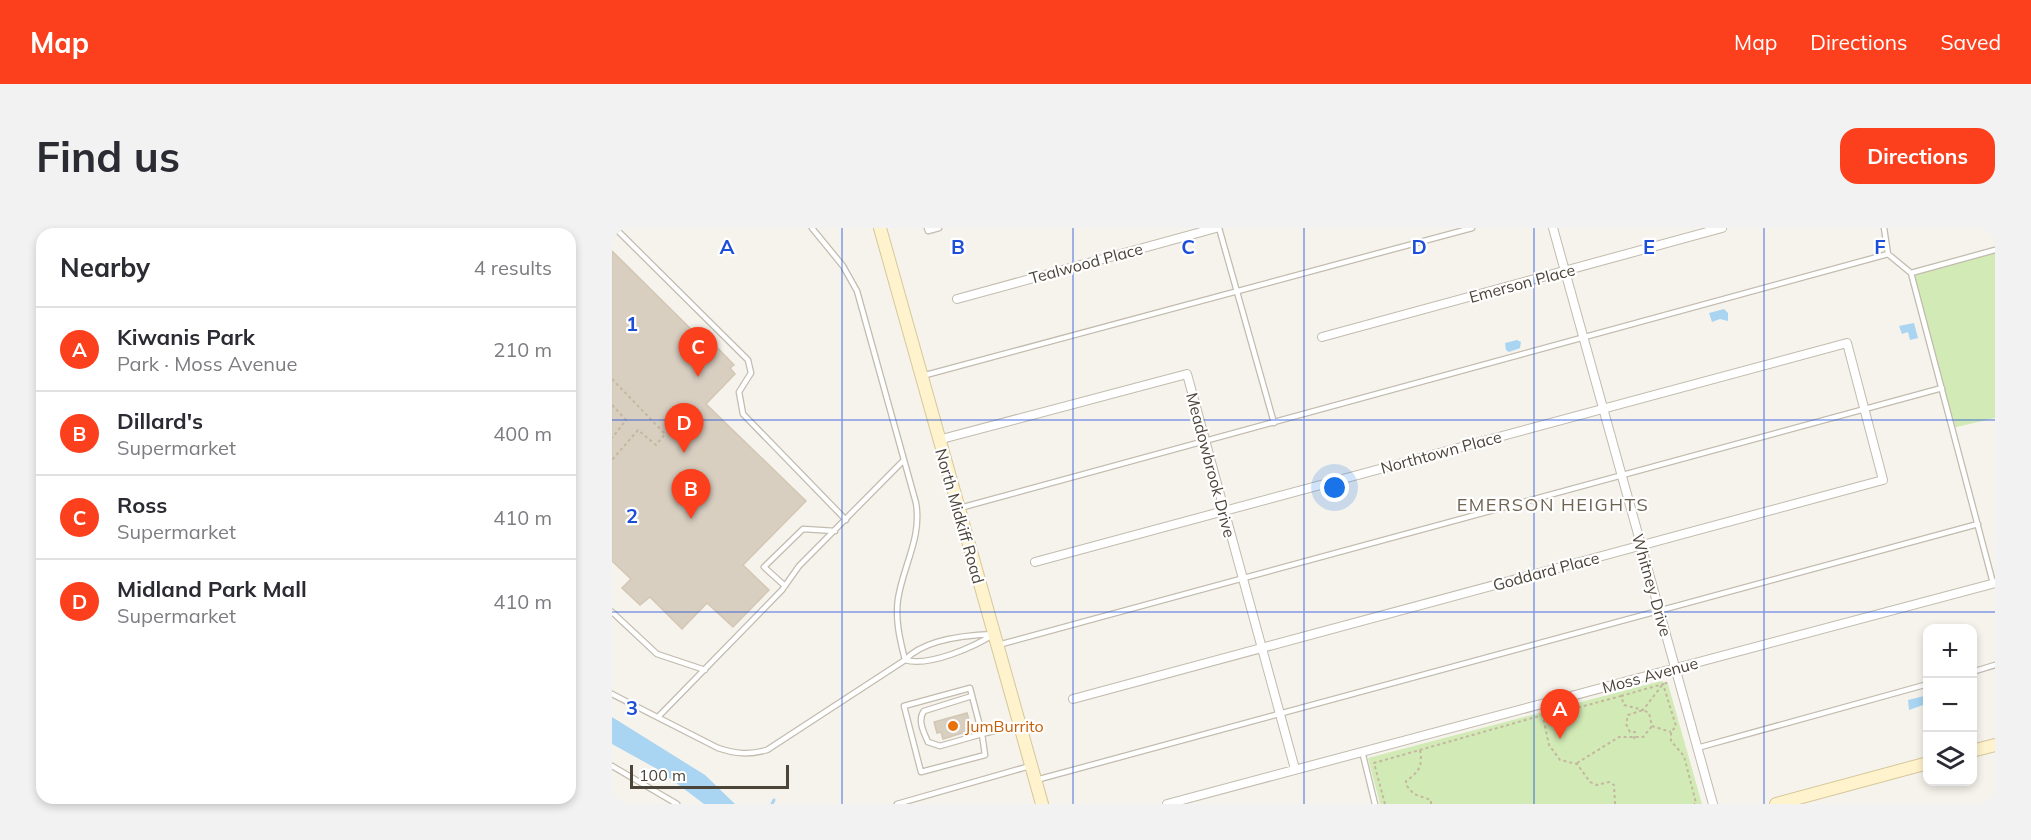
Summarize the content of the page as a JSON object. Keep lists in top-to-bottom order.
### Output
{
  "streets": {
    "main road": ["North Midkiff Road"],
    "street": [
      "Tealwood Place",
      "Emerson Place",
      "Northtown Place",
      "Meadowbrook Drive",
      "Goddard Place",
      "Whitney Drive",
      "Moss Avenue"
    ]
  },
  "crossings": [
    ["Emerson Place", "Whitney Drive"],
    ["Northtown Place", "Meadowbrook Drive"],
    ["Northtown Place", "Goddard Place"],
    ["Northtown Place", "Whitney Drive"],
    ["Meadowbrook Drive", "North Midkiff Road"],
    ["Meadowbrook Drive", "Goddard Place"],
    ["Meadowbrook Drive", "Moss Avenue"],
    ["Goddard Place", "Whitney Drive"],
    ["Whitney Drive", "Moss Avenue"]
  ],
  "districts": ["EMERSON HEIGHTS"],
  "places": ["JumBurrito"],
  "scale_bar": "100 m",
  "page": {
    "header": "Map",
    "nav": ["Map", "Directions", "Saved"],
    "buttons": "Directions",
    "title": "Find us",
    "heading": ["Nearby", "4 results"],
    "list": [
      {
        "mark": "A",
        "name": "Kiwanis Park",
        "note": "Park · Moss Avenue",
        "value": "210 m"
      },
      {
        "mark": "B",
        "name": "Dillard's",
        "note": "Supermarket",
        "value": "400 m"
      },
      {
        "mark": "C",
        "name": "Ross",
        "note": "Supermarket",
        "value": "410 m"
      },
      {
        "mark": "D",
        "name": "Midland Park Mall",
        "note": "Supermarket",
        "value": "410 m"
      }
    ],
    "pins": [
      "C",
      "D",
      "B",
      "A"
    ],
    "map_buttons": ["+", "−"],
    "scale": "100 m"
  },
  "grid": {
    "columns": [
      "A",
      "B",
      "C",
      "D",
      "E",
      "F"
    ],
    "rows": ["1", "2", "3"]
  }
}
